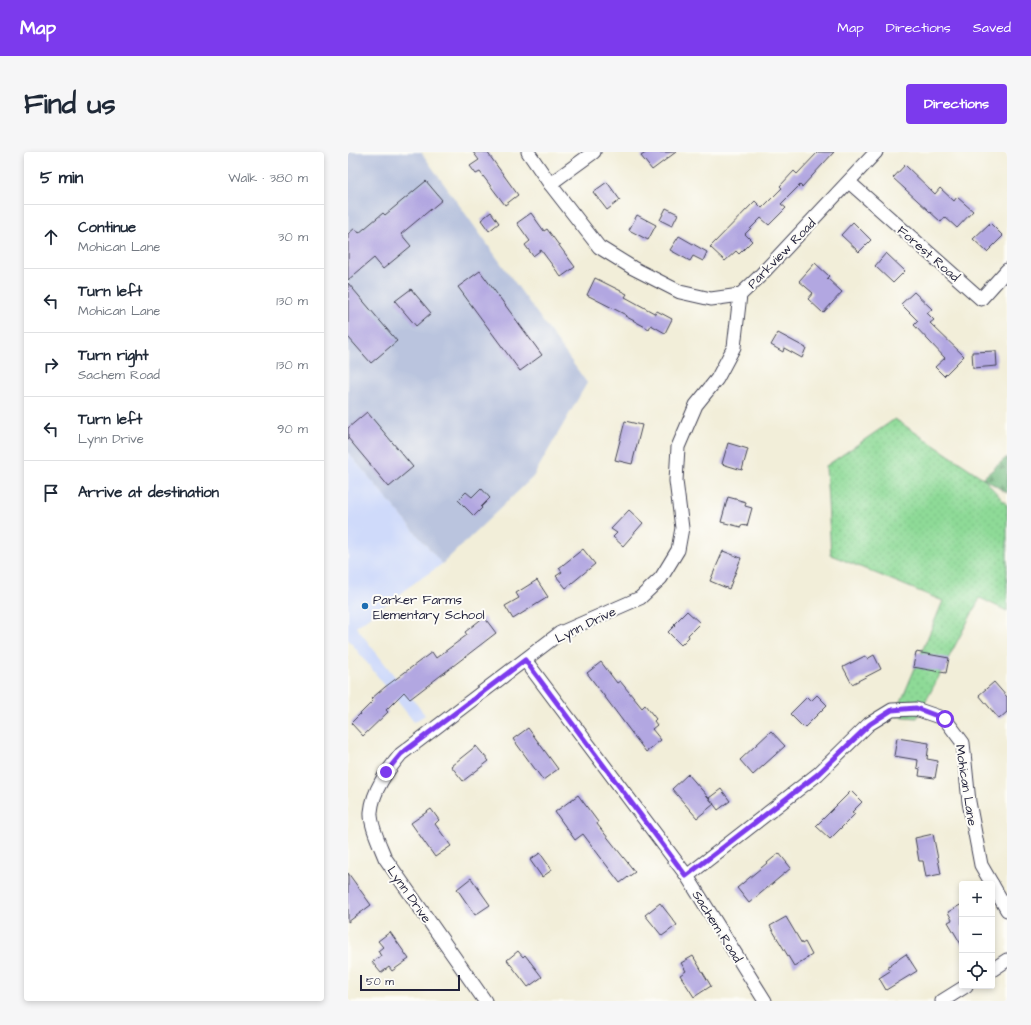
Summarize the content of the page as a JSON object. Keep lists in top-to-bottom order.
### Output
{
  "streets": {
    "street": [
      "Parkview Road",
      "Forest Road",
      "Lynn Drive",
      "Mohican Lane",
      "Sachem Road"
    ]
  },
  "crossings": [
    ["Parkview Road", "Forest Road"],
    ["Parkview Road", "Lynn Drive"],
    ["Lynn Drive", "Sachem Road"],
    ["Mohican Lane", "Sachem Road"]
  ],
  "places": ["Parker Farms Elementary School"],
  "scale_bar": "50 m",
  "page": {
    "header": "Map",
    "nav": ["Map", "Directions", "Saved"],
    "buttons": "Directions",
    "title": "Find us",
    "heading": ["5 min", "Walk · 380 m"],
    "list": [
      ["Continue", "Mohican Lane", "30 m"],
      ["Turn left", "Mohican Lane", "130 m"],
      ["Turn right", "Sachem Road", "130 m"],
      ["Turn left", "Lynn Drive", "90 m"],
      "Arrive at destination"
    ],
    "map_buttons": ["+", "−"],
    "scale": "50 m"
  }
}
